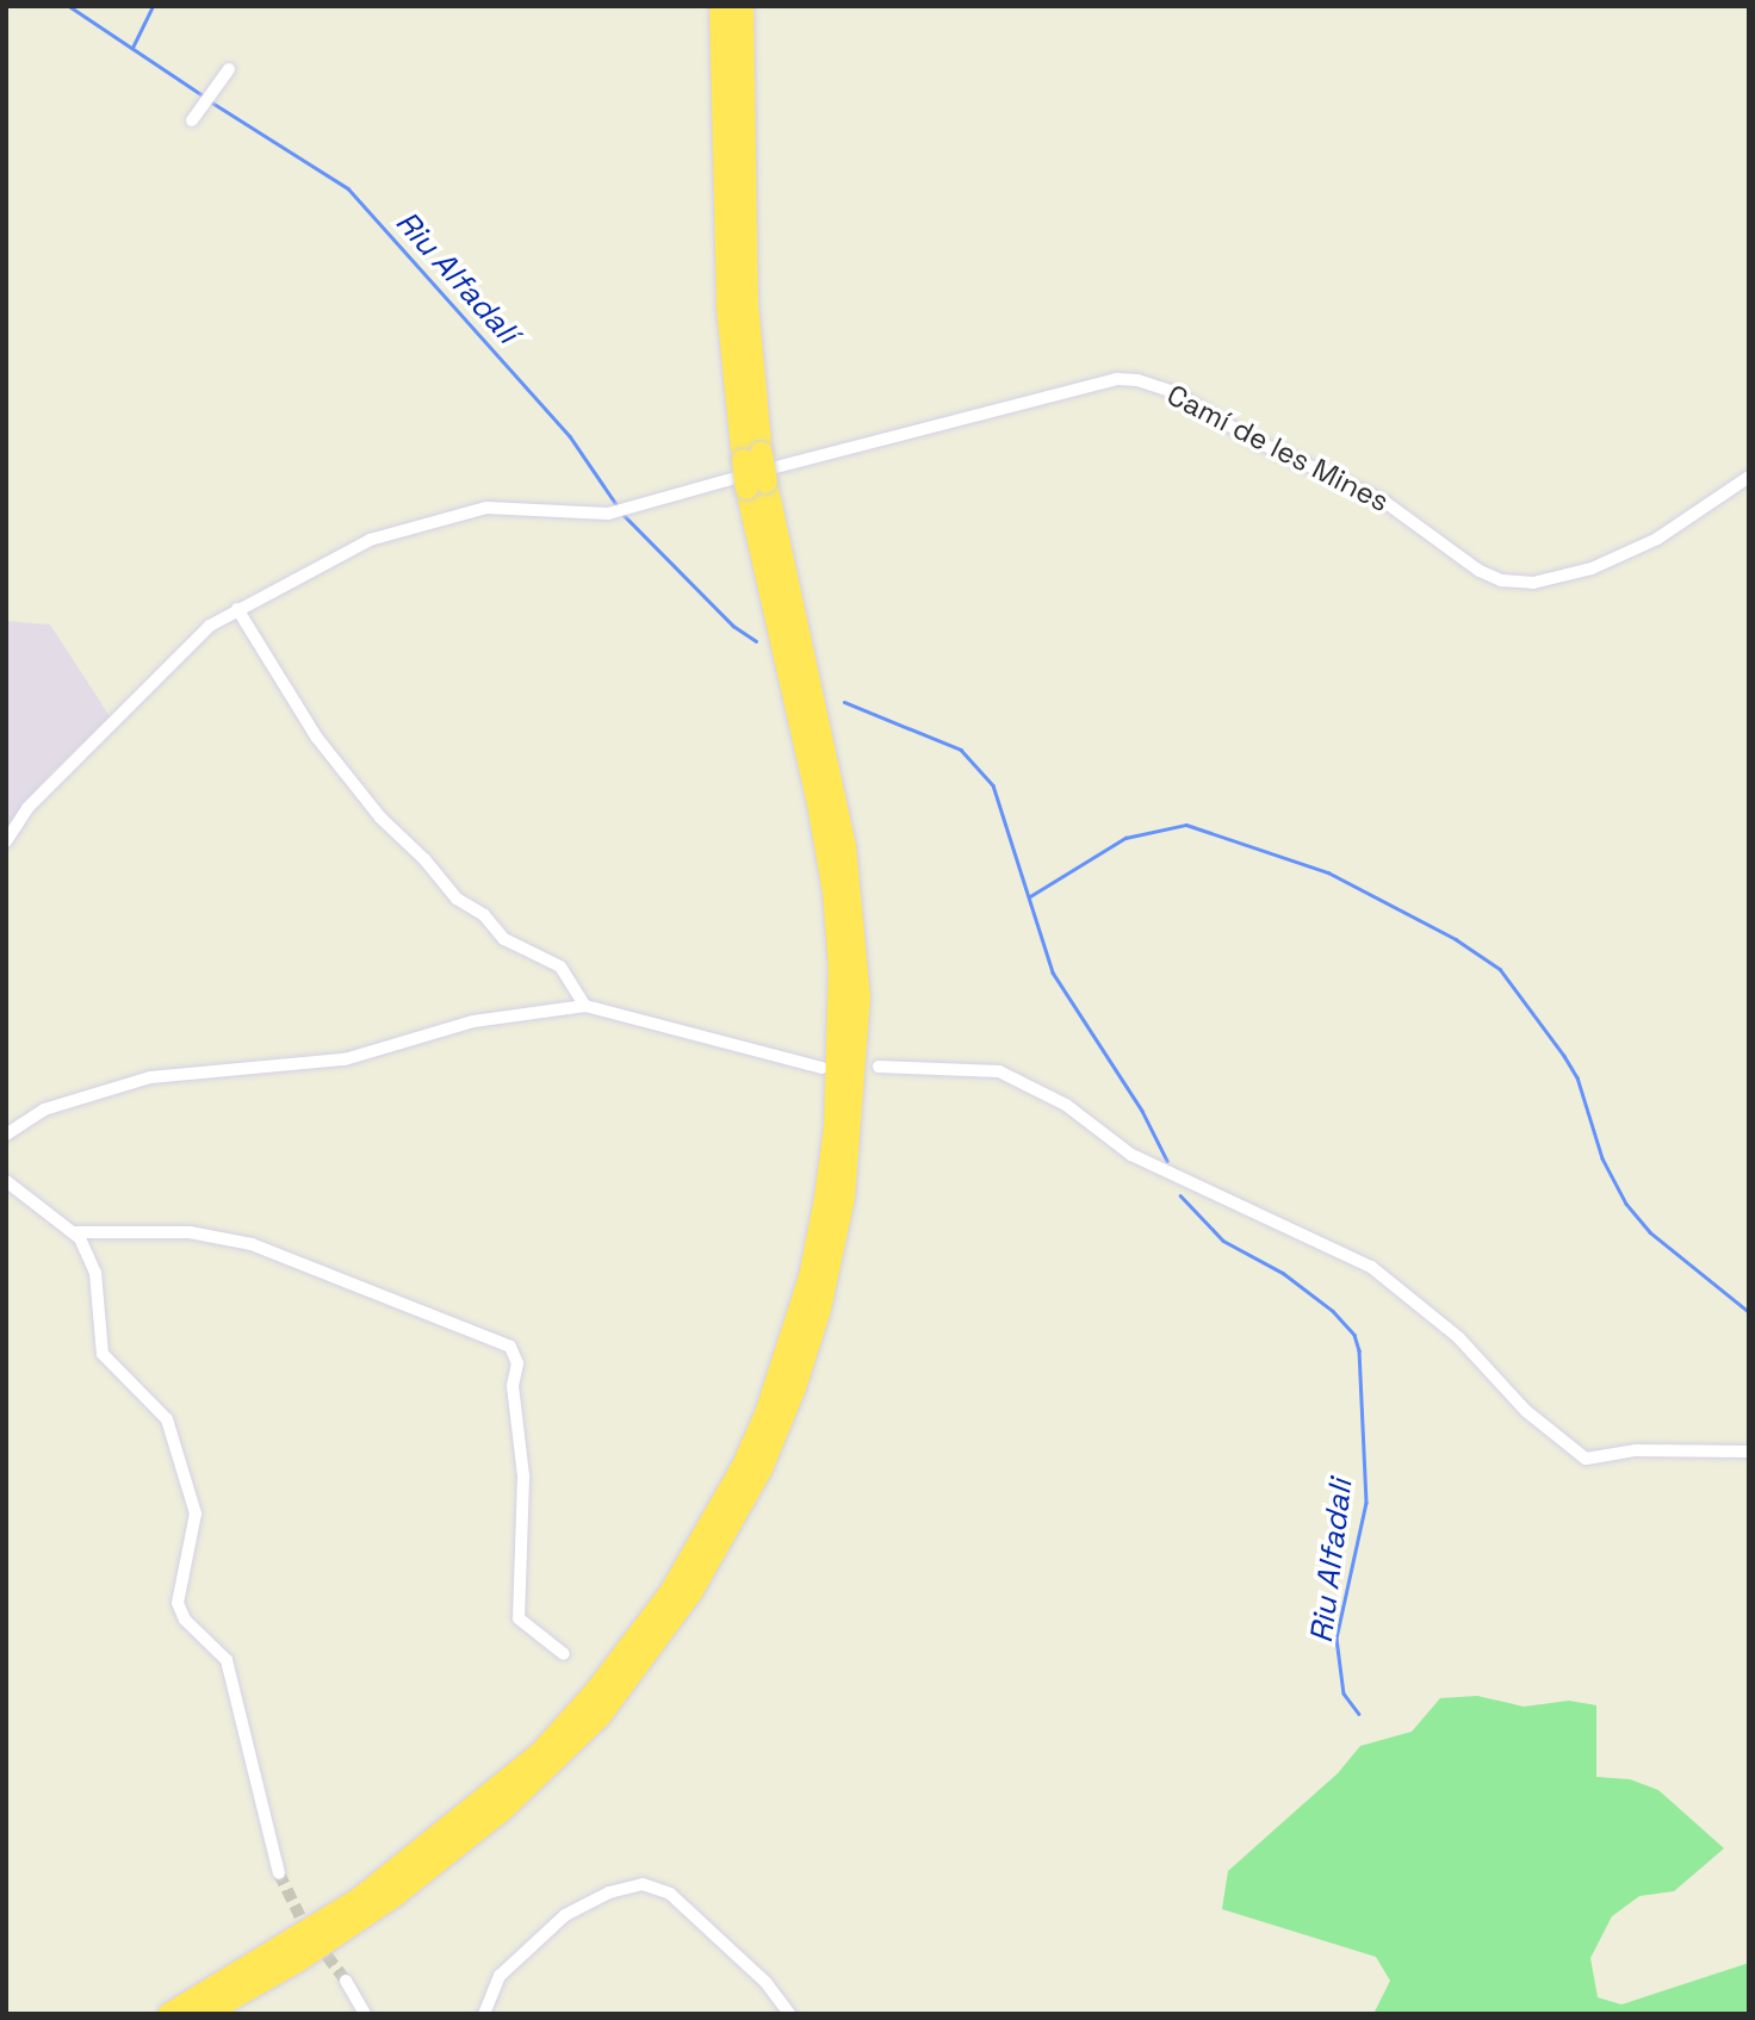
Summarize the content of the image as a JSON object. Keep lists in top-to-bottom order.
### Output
{
  "streets": {
    "street": ["Camí de les Mines"]
  },
  "water": ["Riu Alfadalí", "Riu Alfadali"]
}
